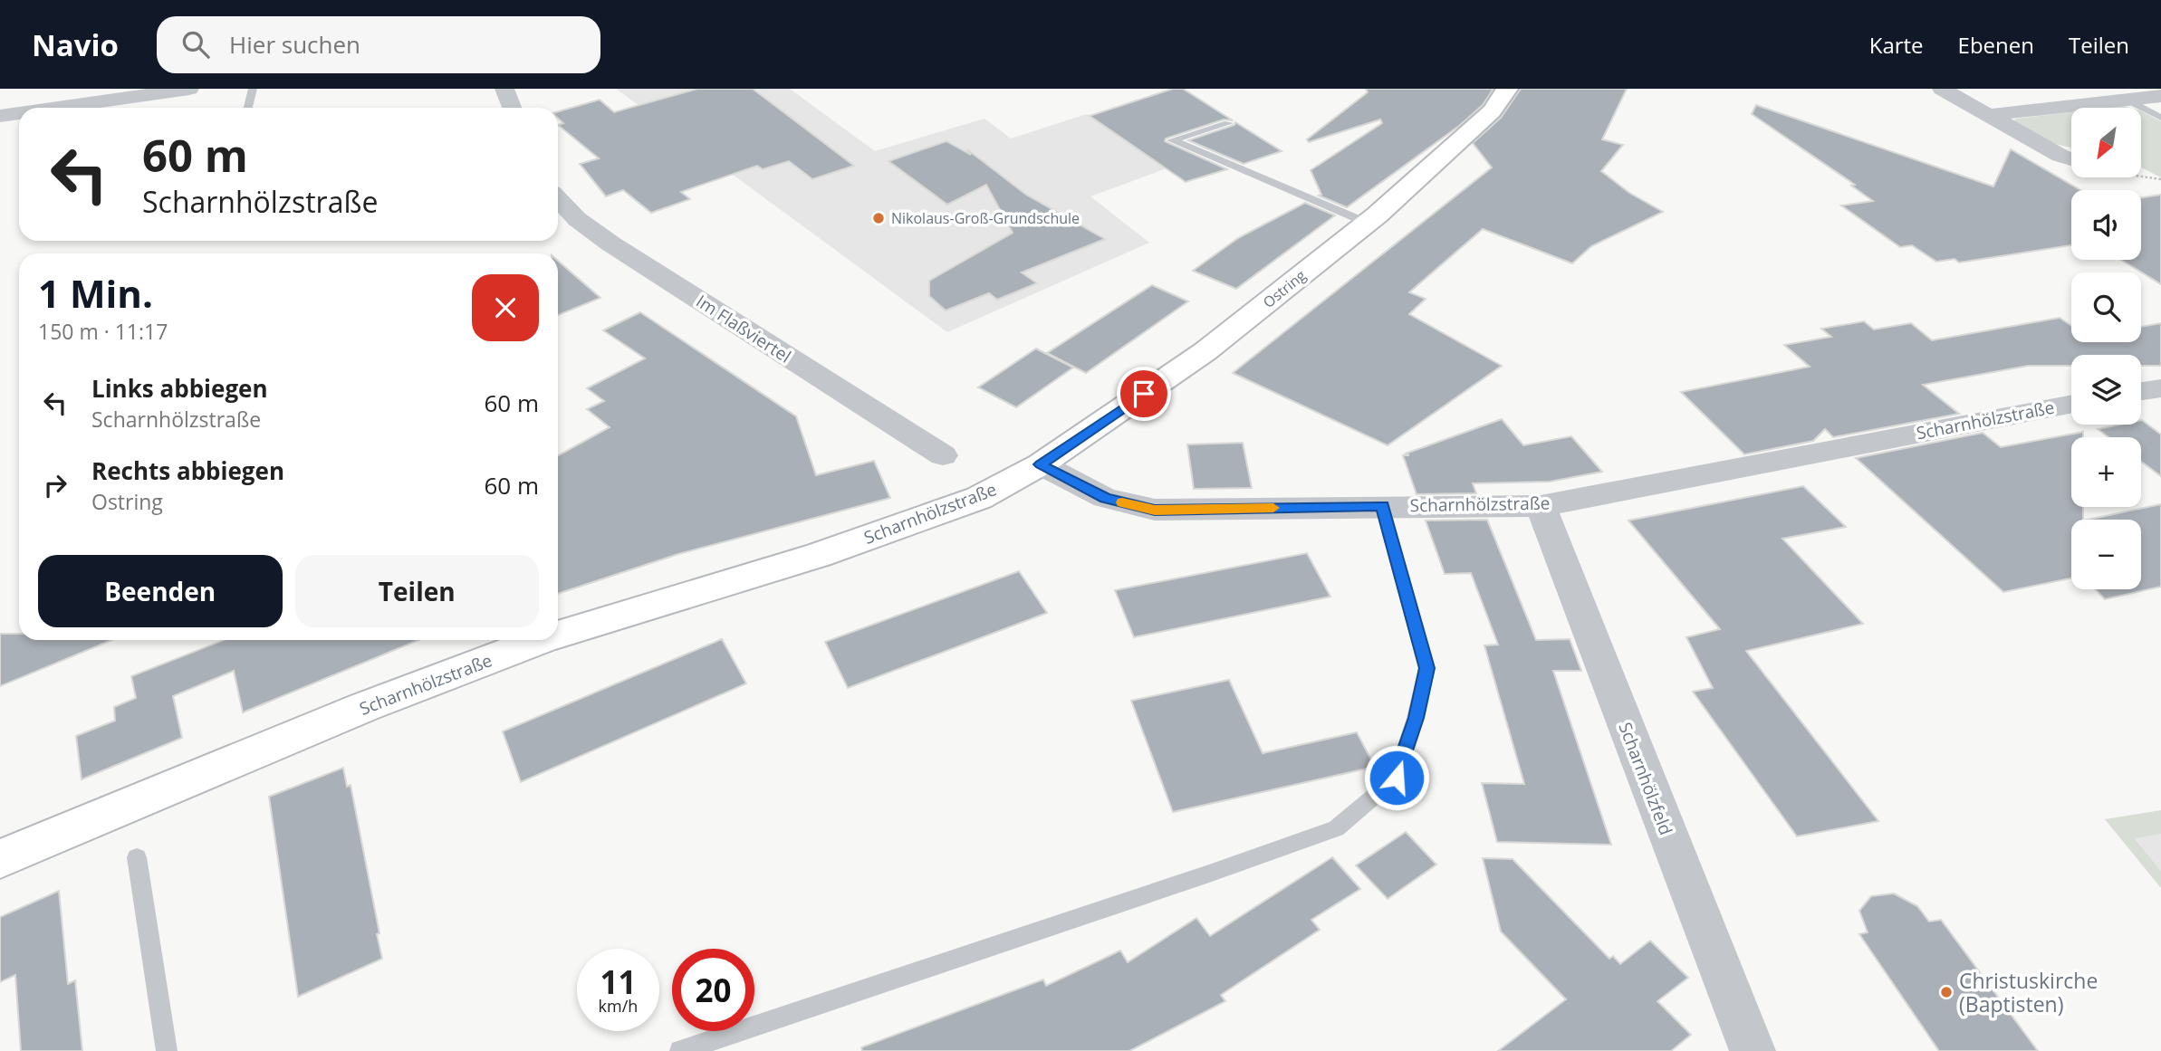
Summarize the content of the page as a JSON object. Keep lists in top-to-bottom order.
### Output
{
  "streets": {
    "main road": ["Ostring", "Scharnhölzstraße"],
    "street": ["Im Flaßviertel", "Scharnhölzfeld"]
  },
  "crossings": [
    ["Ostring", "Scharnhölzstraße"],
    ["Scharnhölzstraße", "Scharnhölzfeld"]
  ],
  "places": ["Nikolaus-Groß-Grundschule", "Christuskirche (Baptisten)"],
  "north": "bottom left",
  "page": {
    "header": "Navio",
    "search": "Hier suchen",
    "nav": ["Karte", "Ebenen", "Teilen"],
    "map_buttons": ["+", "−"],
    "turn": ["60 m", "Scharnhölzstraße"],
    "heading": ["1 Min.", "150 m · 11:17"],
    "list": [
      {
        "name": "Links abbiegen",
        "note": "Scharnhölzstraße",
        "value": "60 m"
      },
      {
        "name": "Rechts abbiegen",
        "note": "Ostring",
        "value": "60 m"
      }
    ],
    "buttons": ["Beenden", "Teilen"],
    "speed": "11 km/h",
    "limit": "20"
  }
}
